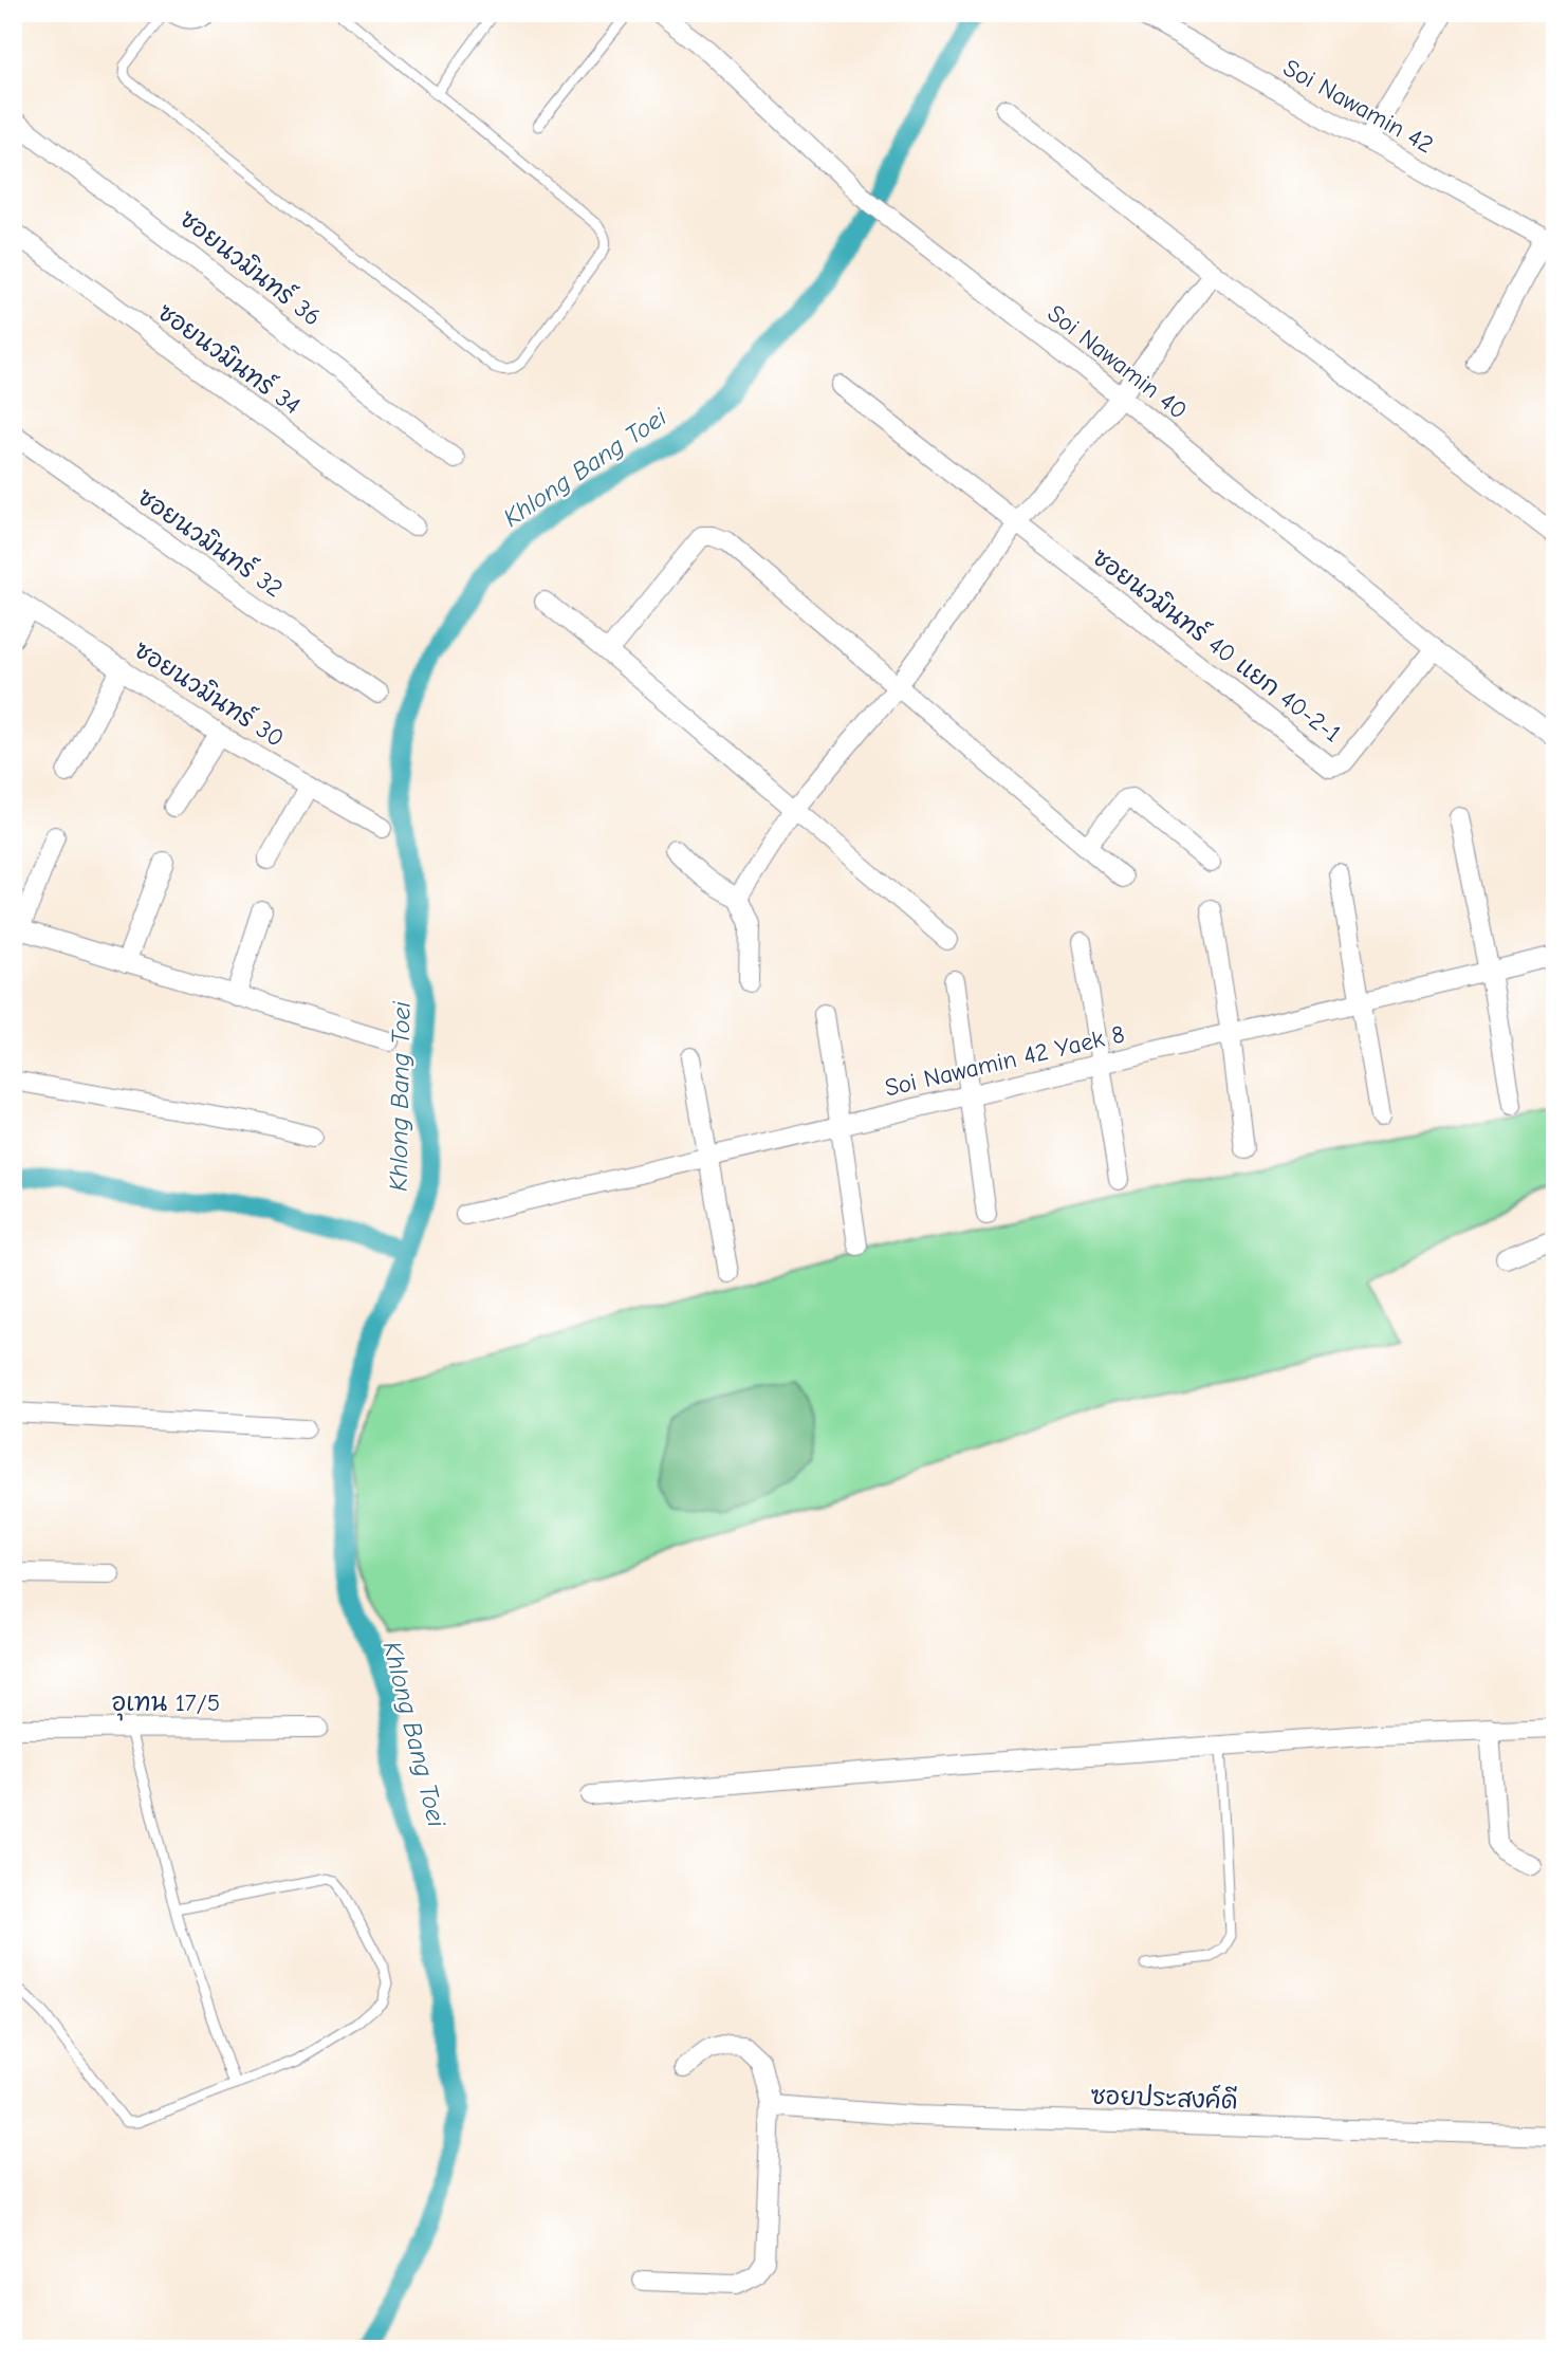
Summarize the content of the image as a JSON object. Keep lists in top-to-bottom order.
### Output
{
  "streets": {
    "street": [
      "Soi Nawamin 42",
      "ซอยนวมินทร์ 36",
      "ซอยนวมินทร์ 34",
      "Soi Nawamin 40",
      "ซอยนวมินทร์ 32",
      "ซอยนวมินทร์ 40 แยก 40-2-1",
      "ซอยนวมินทร์ 30",
      "Soi Nawamin 42 Yaek 8",
      "อุเทน 17/5",
      "ซอยประสงค์ดี"
    ]
  },
  "crossings": [
    ["Soi Nawamin 40", "ซอยนวมินทร์ 40 แยก 40-2-1"]
  ],
  "water": ["Khlong Bang Toei"]
}
